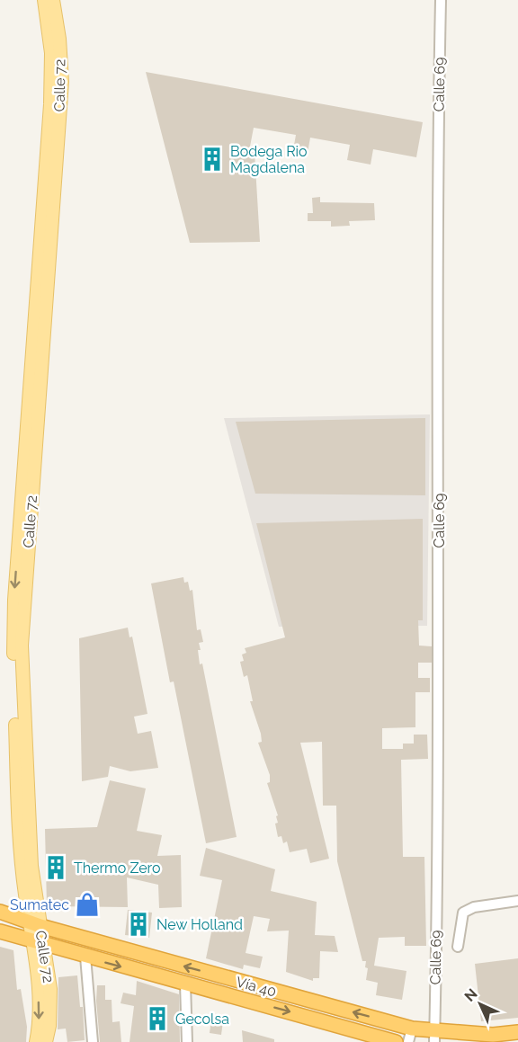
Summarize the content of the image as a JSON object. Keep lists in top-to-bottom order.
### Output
{
  "streets": {
    "highway": ["Vía 40"],
    "main road": ["Calle 72"],
    "street": ["Calle 69"]
  },
  "crossings": [
    ["Calle 69", "Vía 40"],
    ["Calle 72", "Vía 40"]
  ],
  "places": {
    "building": [
      "Bodega Rio Magdalena",
      "Thermo Zero",
      "New Holland",
      "Gecolsa"
    ],
    "shop": ["Sumatec"]
  },
  "north": "top left"
}
